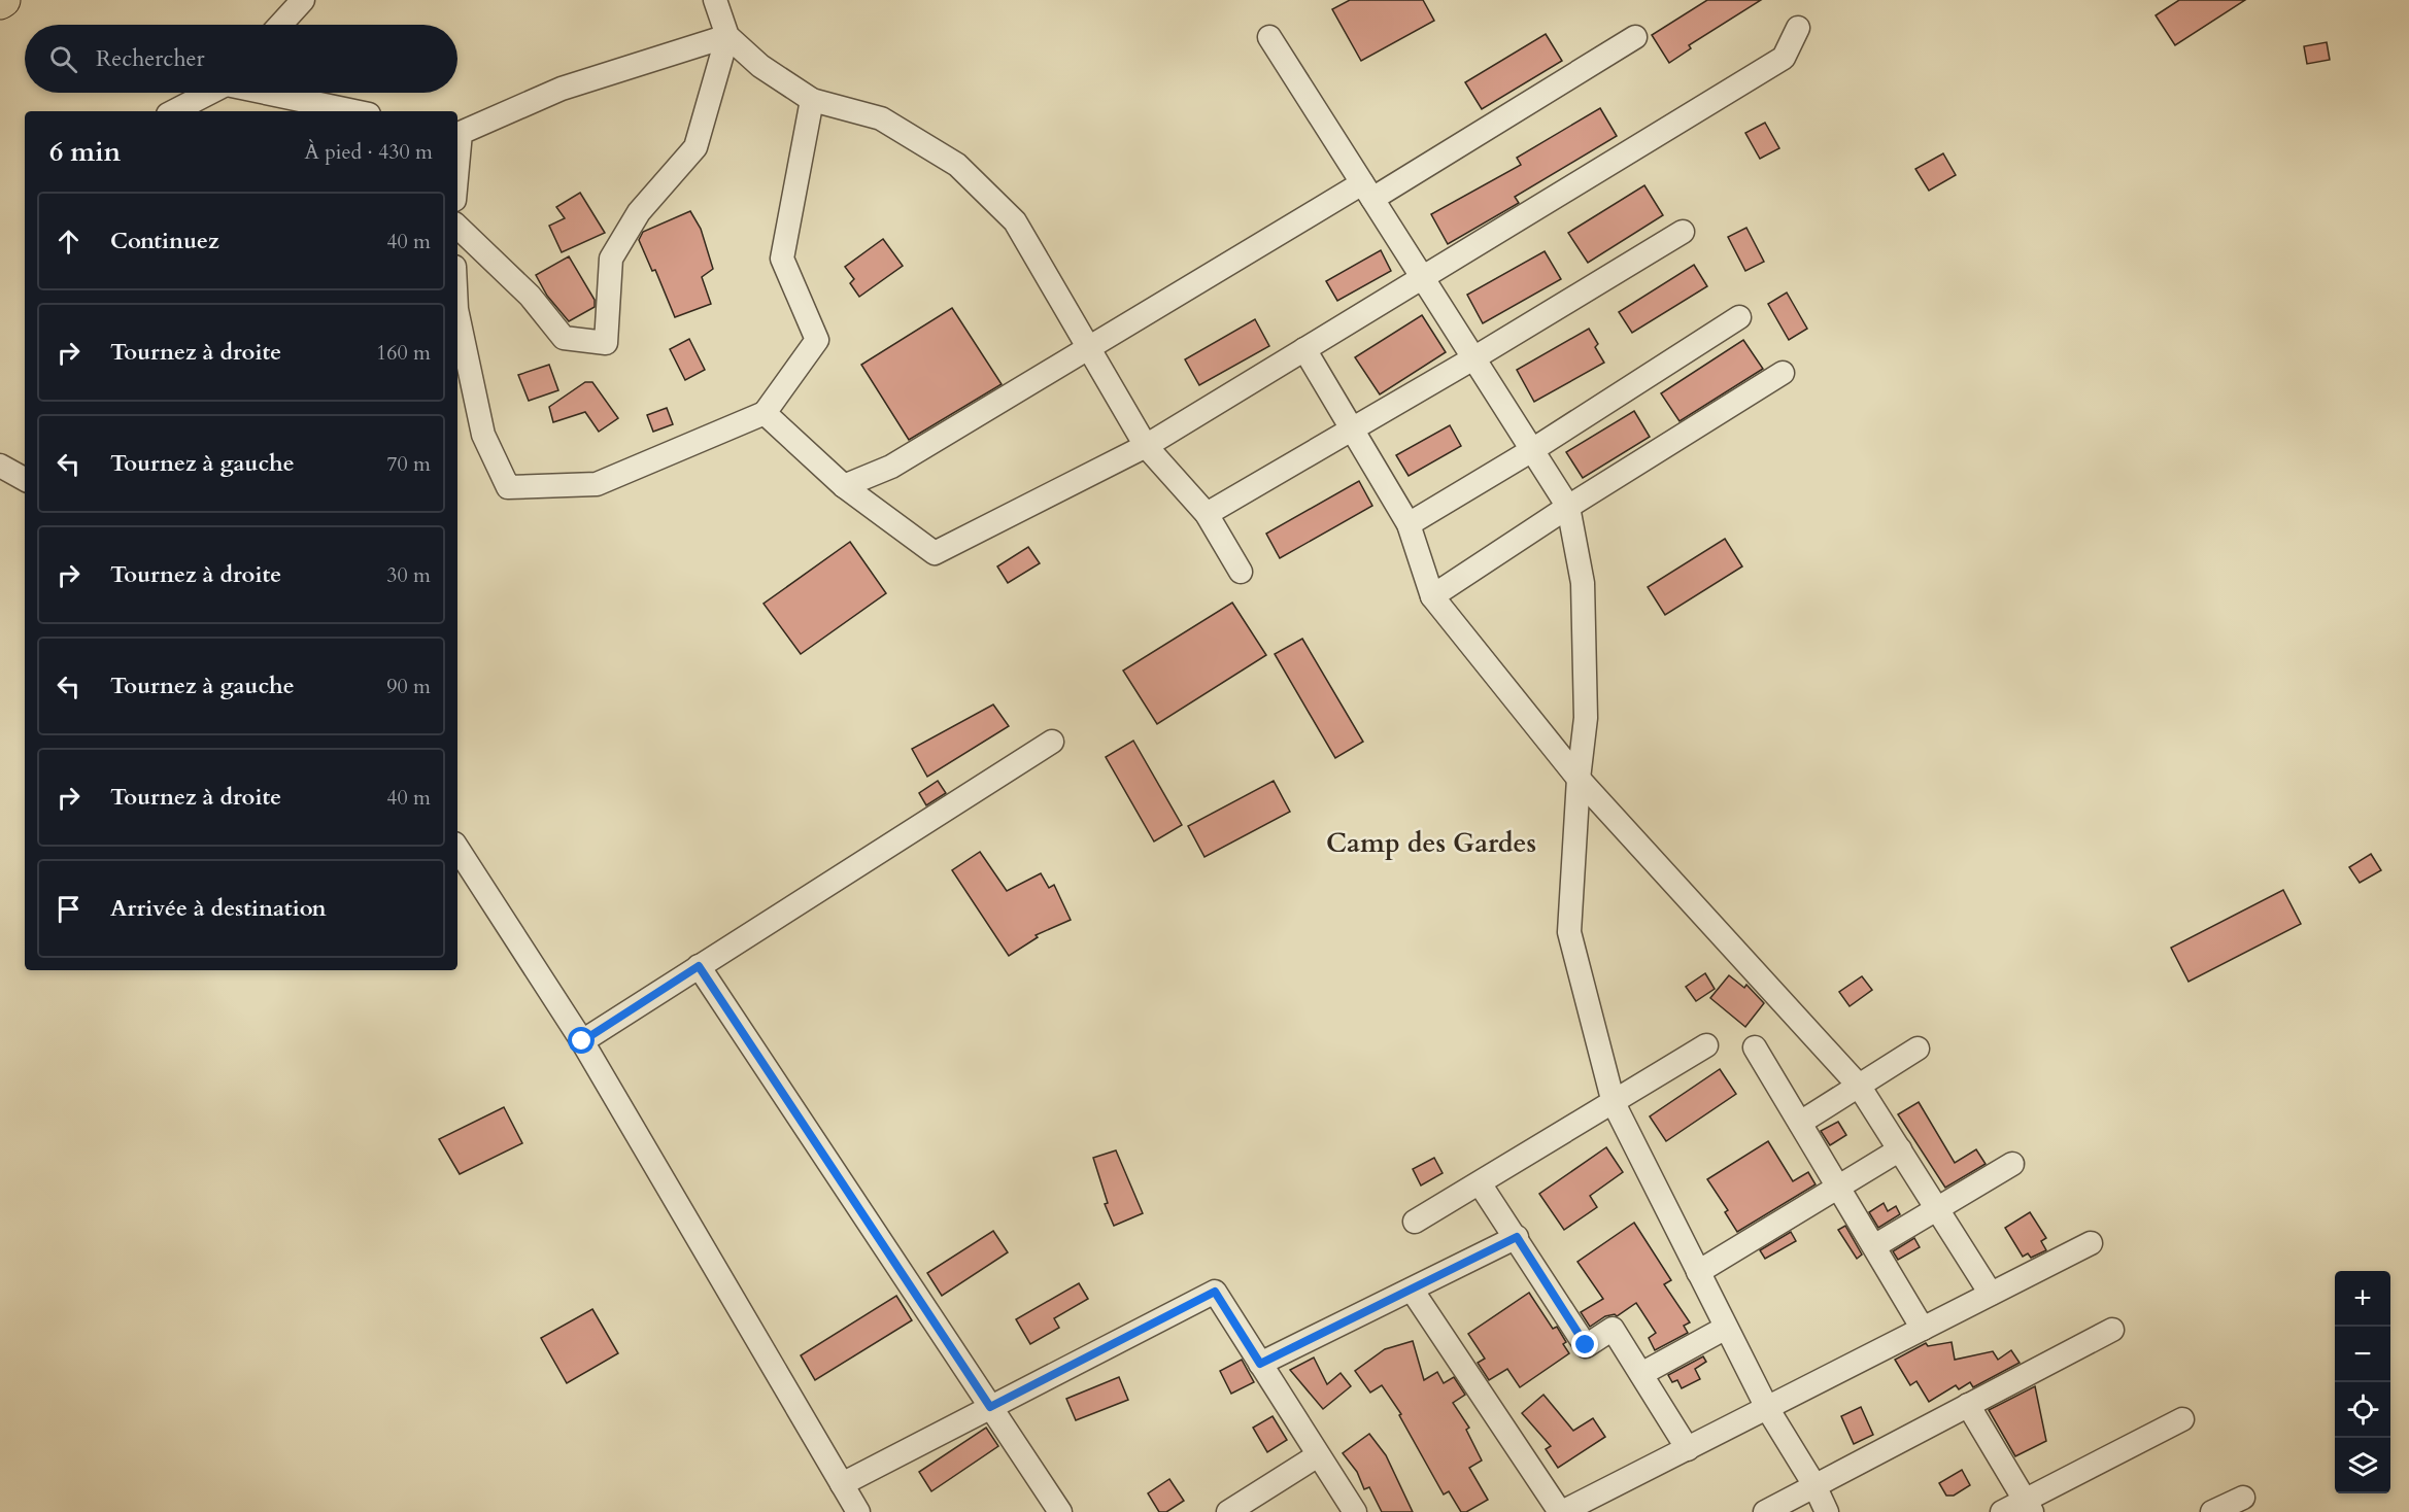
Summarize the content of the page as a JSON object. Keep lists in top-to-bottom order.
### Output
{
  "districts": ["Camp des Gardes"],
  "page": {
    "search": "Rechercher",
    "heading": ["6 min", "À pied · 430 m"],
    "list": [
      ["Continuez", "40 m"],
      ["Tournez à droite", "160 m"],
      ["Tournez à gauche", "70 m"],
      ["Tournez à droite", "30 m"],
      ["Tournez à gauche", "90 m"],
      ["Tournez à droite", "40 m"],
      "Arrivée à destination"
    ],
    "map_buttons": ["+", "−"]
  }
}
